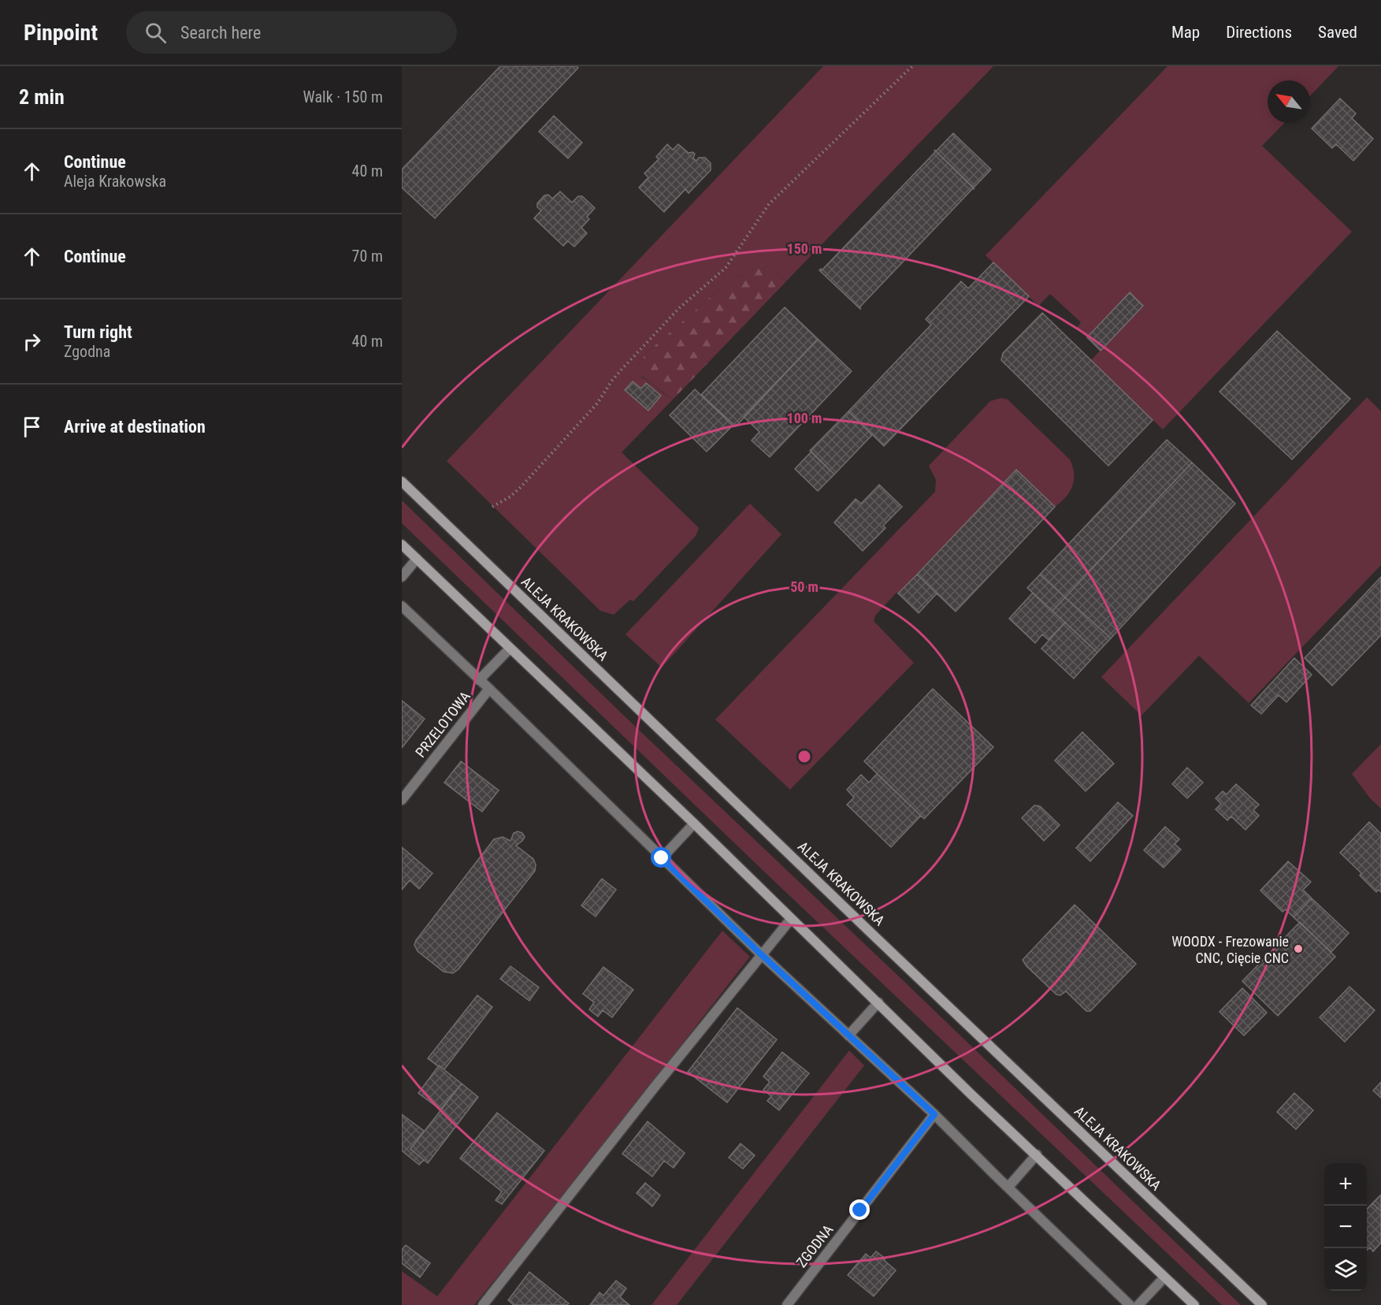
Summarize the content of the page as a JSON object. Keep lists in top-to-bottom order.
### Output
{
  "streets": {
    "main road": ["ALEJA KRAKOWSKA"],
    "street": ["PRZELOTOWA", "ZGODNA"]
  },
  "places": ["WOODX - Frezowanie CNC, Cięcie CNC"],
  "north": "top left",
  "page": {
    "header": "Pinpoint",
    "search": "Search here",
    "nav": ["Map", "Directions", "Saved"],
    "heading": ["2 min", "Walk · 150 m"],
    "list": [
      ["Continue", "Aleja Krakowska", "40 m"],
      ["Continue", "70 m"],
      ["Turn right", "Zgodna", "40 m"],
      "Arrive at destination"
    ],
    "map_buttons": ["+", "−"]
  },
  "rings": ["150 m", "100 m", "50 m"]
}
